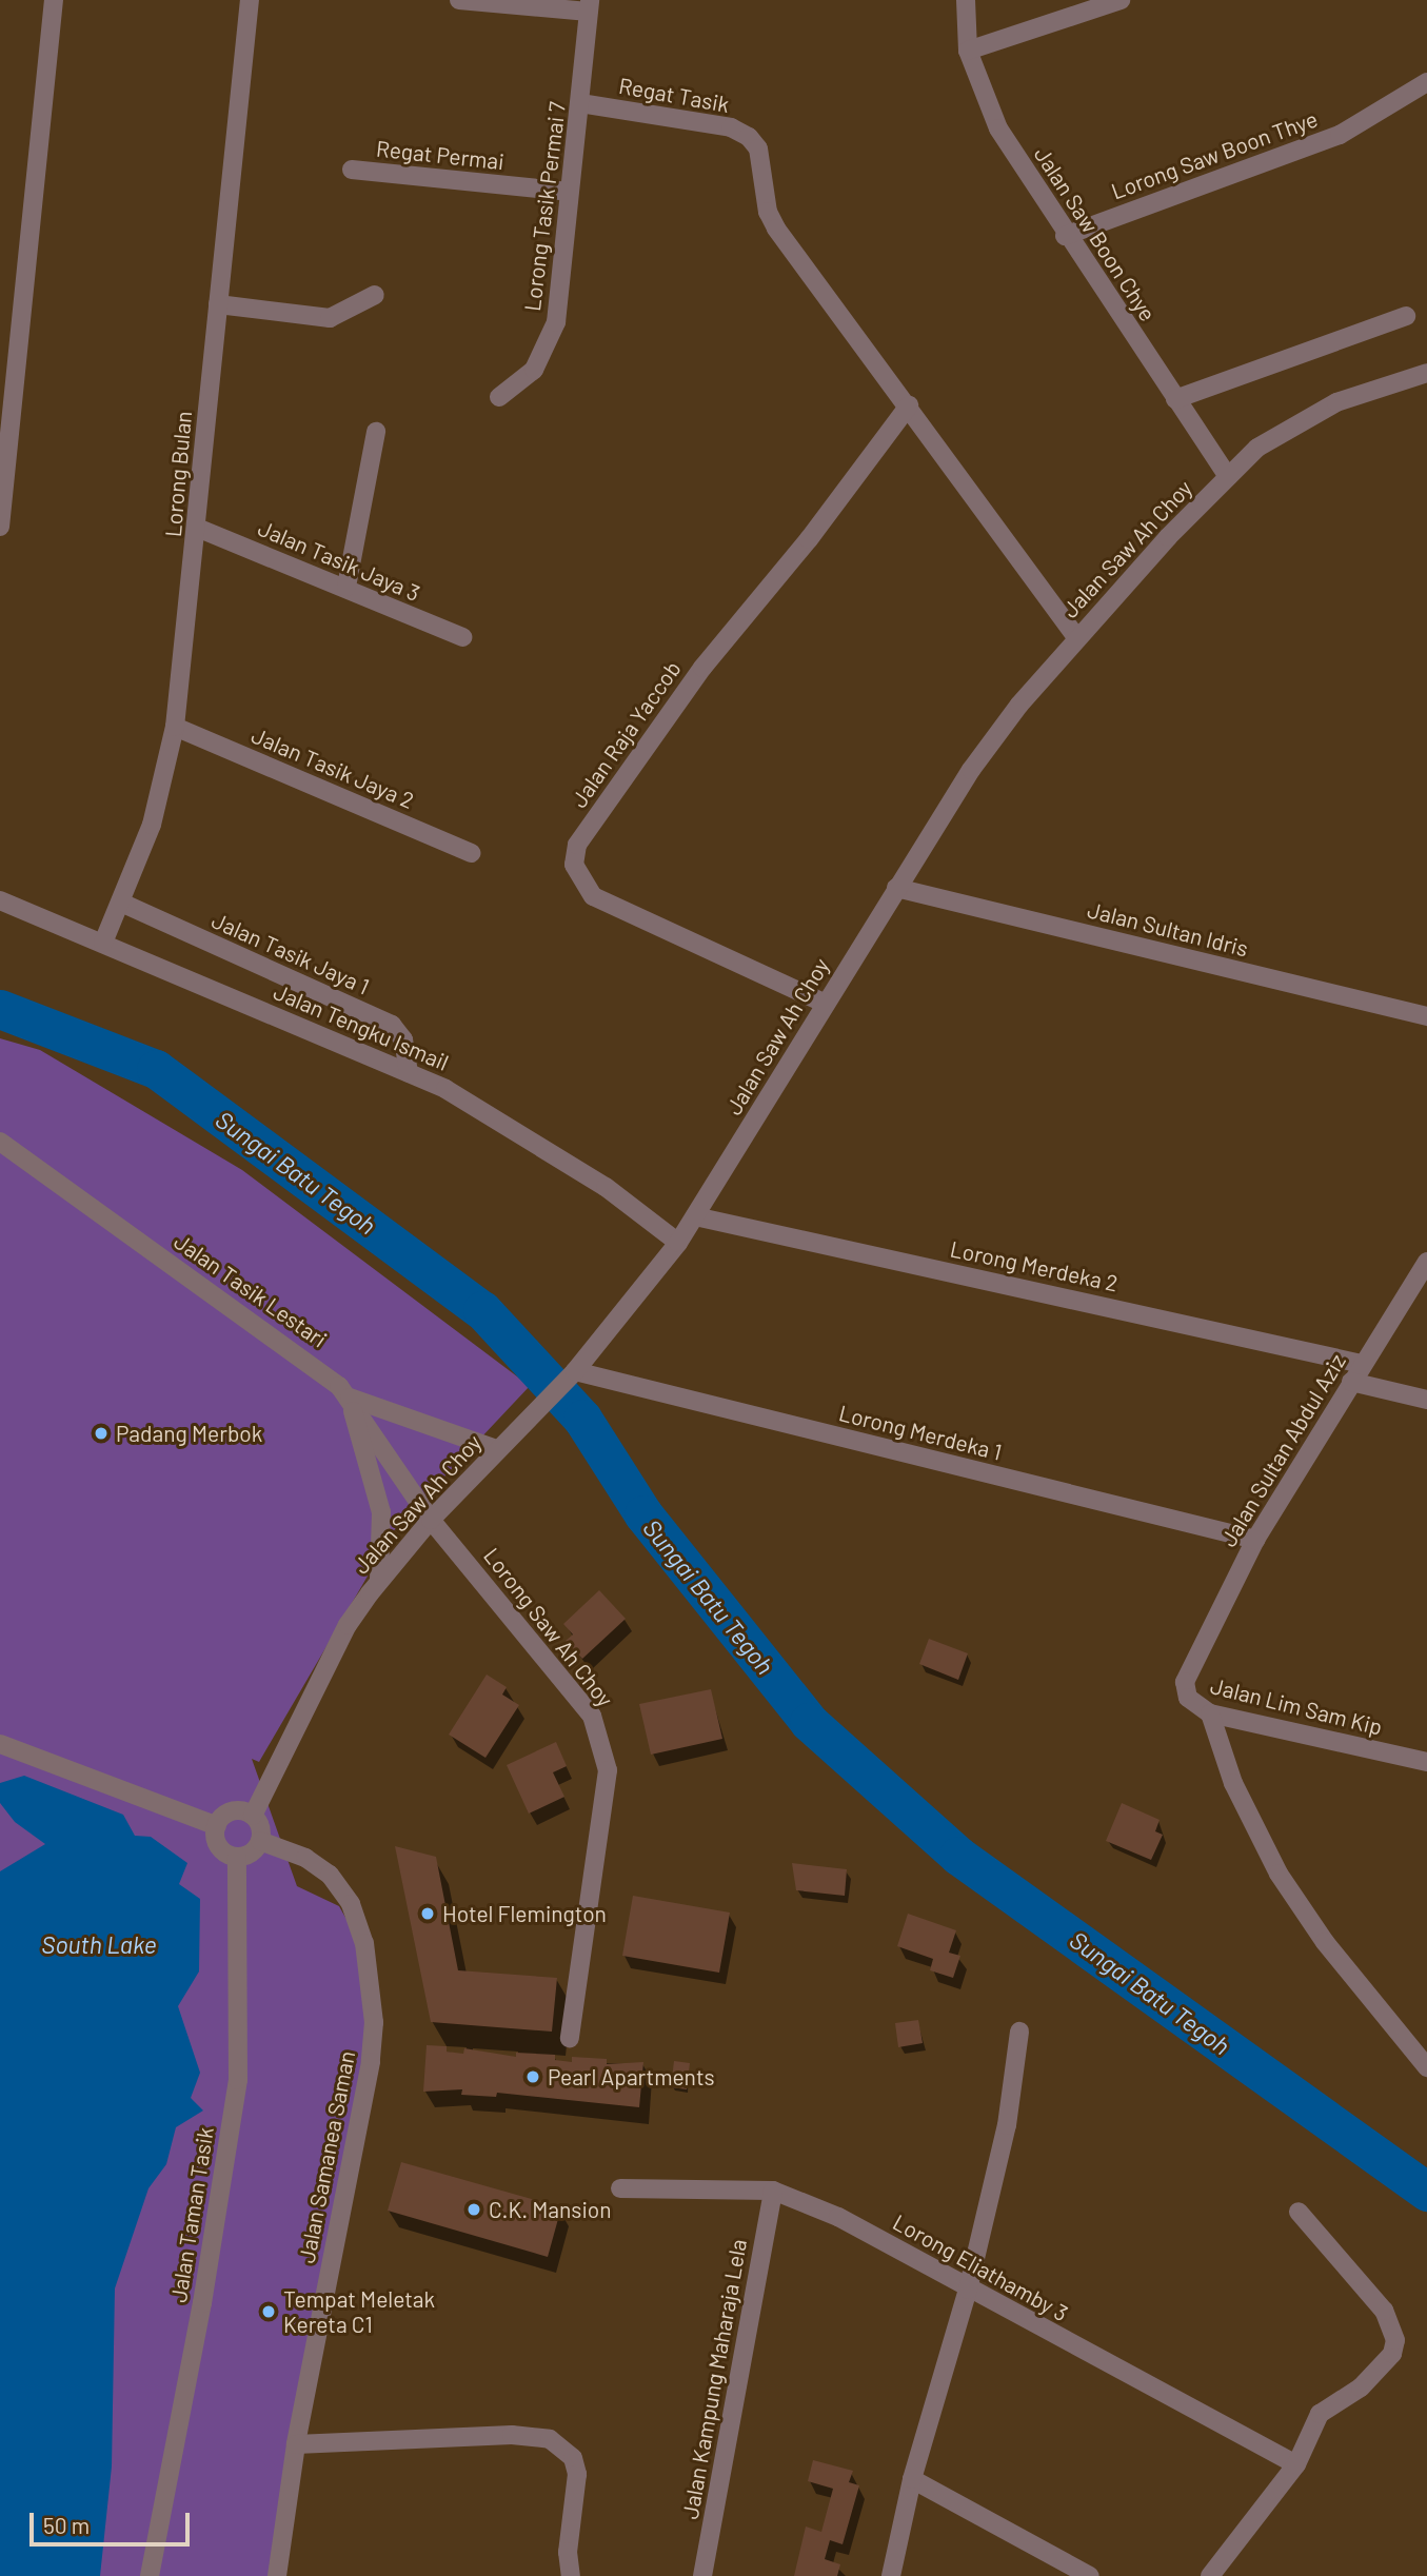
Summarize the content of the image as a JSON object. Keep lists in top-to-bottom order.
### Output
{
  "streets": {
    "street": [
      "Regat Tasik",
      "Regat Permai",
      "Lorong Saw Boon Thye",
      "Lorong Tasik Permai 7",
      "Jalan Saw Boon Chye",
      "Lorong Bulan",
      "Jalan Saw Ah Choy",
      "Jalan Tasik Jaya 3",
      "Jalan Raja Yaccob",
      "Jalan Tasik Jaya 2",
      "Jalan Sultan Idris",
      "Jalan Tasik Jaya 1",
      "Jalan Tengku Ismail",
      "Lorong Merdeka 2",
      "Jalan Tasik Lestari",
      "Lorong Merdeka 1",
      "Jalan Sultan Abdul Aziz",
      "Lorong Saw Ah Choy",
      "Jalan Lim Sam Kip",
      "Jalan Samanea Saman",
      "Jalan Taman Tasik",
      "Lorong Eliathamby 3",
      "Jalan Kampung Maharaja Lela"
    ]
  },
  "crossings": [
    ["Regat Tasik", "Lorong Tasik Permai 7"],
    ["Regat Tasik", "Jalan Raja Yaccob"],
    ["Regat Permai", "Lorong Tasik Permai 7"],
    ["Lorong Saw Boon Thye", "Jalan Saw Boon Chye"],
    ["Jalan Saw Boon Chye", "Jalan Saw Ah Choy"],
    ["Lorong Bulan", "Jalan Tasik Jaya 3"],
    ["Lorong Bulan", "Jalan Tasik Jaya 2"],
    ["Lorong Bulan", "Jalan Tasik Jaya 1"],
    ["Lorong Bulan", "Jalan Tengku Ismail"],
    ["Jalan Saw Ah Choy", "Jalan Raja Yaccob"],
    ["Jalan Saw Ah Choy", "Jalan Sultan Idris"],
    ["Jalan Saw Ah Choy", "Jalan Tengku Ismail"],
    ["Jalan Saw Ah Choy", "Lorong Merdeka 2"],
    ["Jalan Saw Ah Choy", "Jalan Tasik Lestari"],
    ["Jalan Saw Ah Choy", "Lorong Merdeka 1"],
    ["Jalan Saw Ah Choy", "Lorong Saw Ah Choy"],
    ["Jalan Saw Ah Choy", "Jalan Samanea Saman"],
    ["Jalan Saw Ah Choy", "Jalan Taman Tasik"],
    ["Jalan Tasik Jaya 1", "Jalan Tengku Ismail"],
    ["Lorong Merdeka 2", "Jalan Sultan Abdul Aziz"],
    ["Jalan Tasik Lestari", "Lorong Saw Ah Choy"],
    ["Lorong Merdeka 1", "Jalan Sultan Abdul Aziz"],
    ["Jalan Sultan Abdul Aziz", "Jalan Lim Sam Kip"],
    ["Jalan Samanea Saman", "Jalan Taman Tasik"],
    ["Lorong Eliathamby 3", "Jalan Kampung Maharaja Lela"]
  ],
  "water": ["Sungai Batu Tegoh", "South Lake"],
  "places": [
    "Padang Merbok",
    "Hotel Flemington",
    "Pearl Apartments",
    "C.K. Mansion",
    "Tempat Meletak Kereta C1"
  ],
  "scale_bar": "50 m"
}
